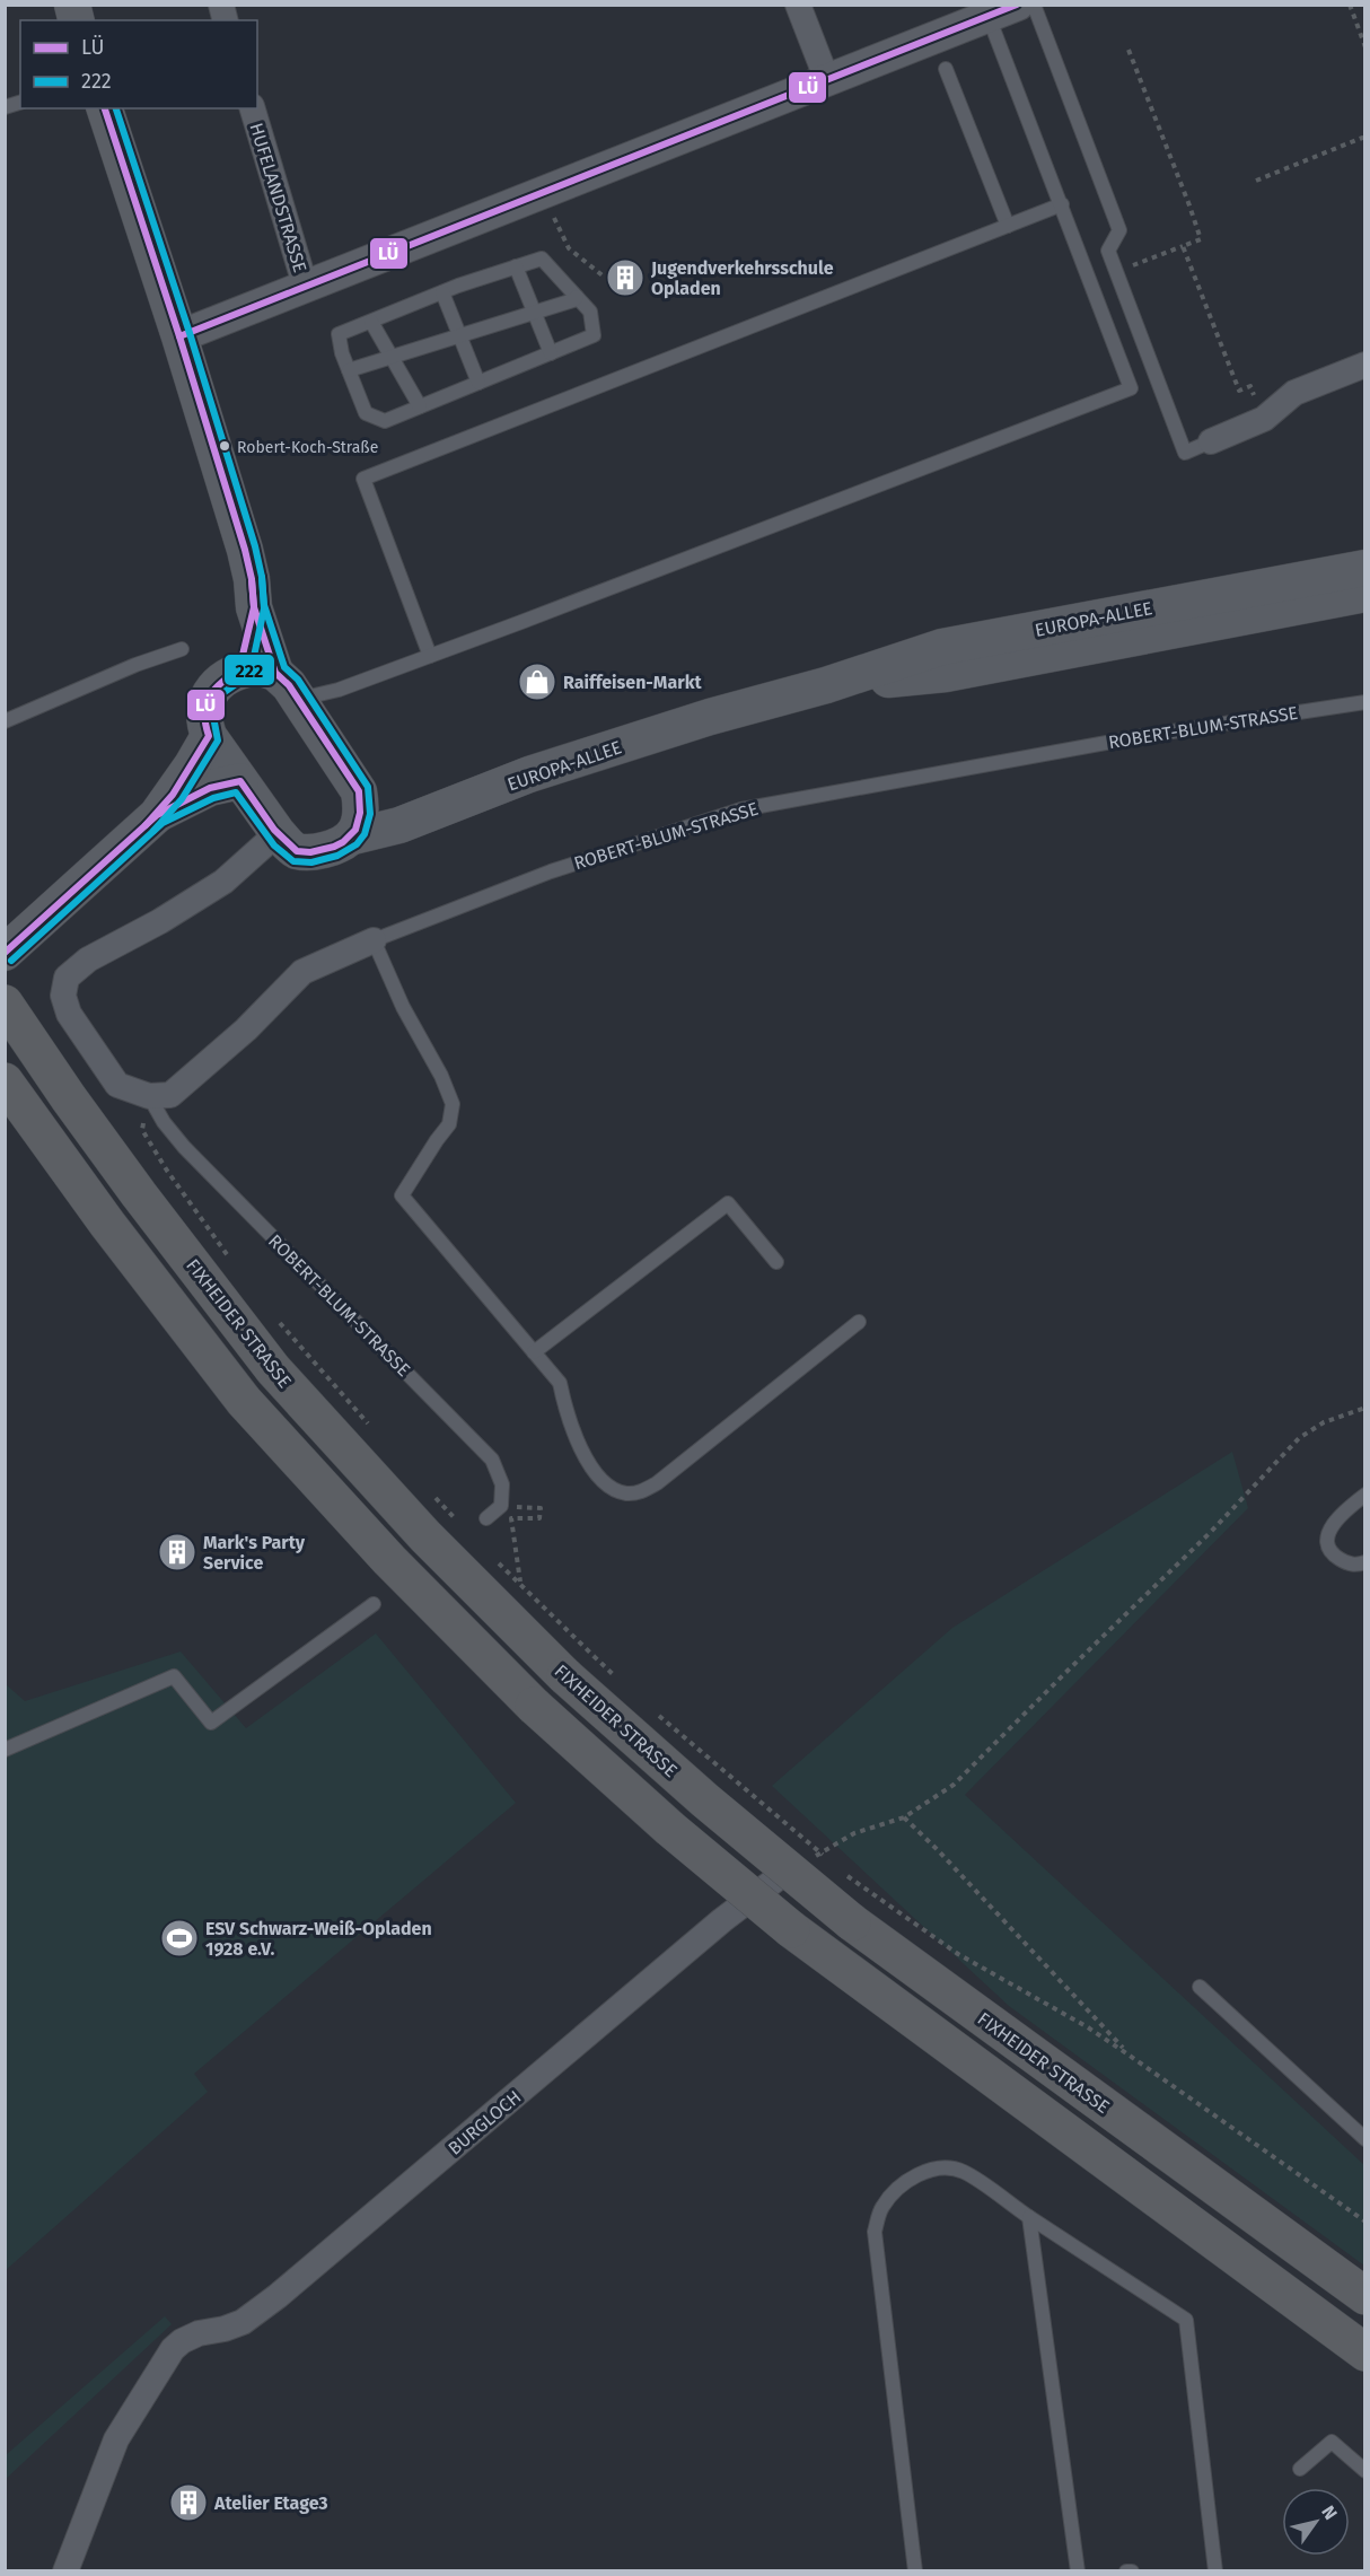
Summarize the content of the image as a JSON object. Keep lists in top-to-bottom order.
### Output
{
  "streets": {
    "highway": ["FIXHEIDER STRASSE"],
    "main road": ["EUROPA-ALLEE"],
    "street": ["HUFELANDSTRASSE", "ROBERT-BLUM-STRASSE", "BURGLOCH"]
  },
  "places": {
    "building": ["Jugendverkehrsschule Opladen", "Mark's Party Service", "Atelier Etage3"],
    "other": ["Robert-Koch-Straße"],
    "shop": ["Raiffeisen-Markt"],
    "sports": ["ESV Schwarz-Weiß-Opladen 1928 e.V."]
  },
  "lines": ["transit line LÜ", "transit line 222"],
  "legend": ["LÜ", "222"],
  "north": "top right"
}
